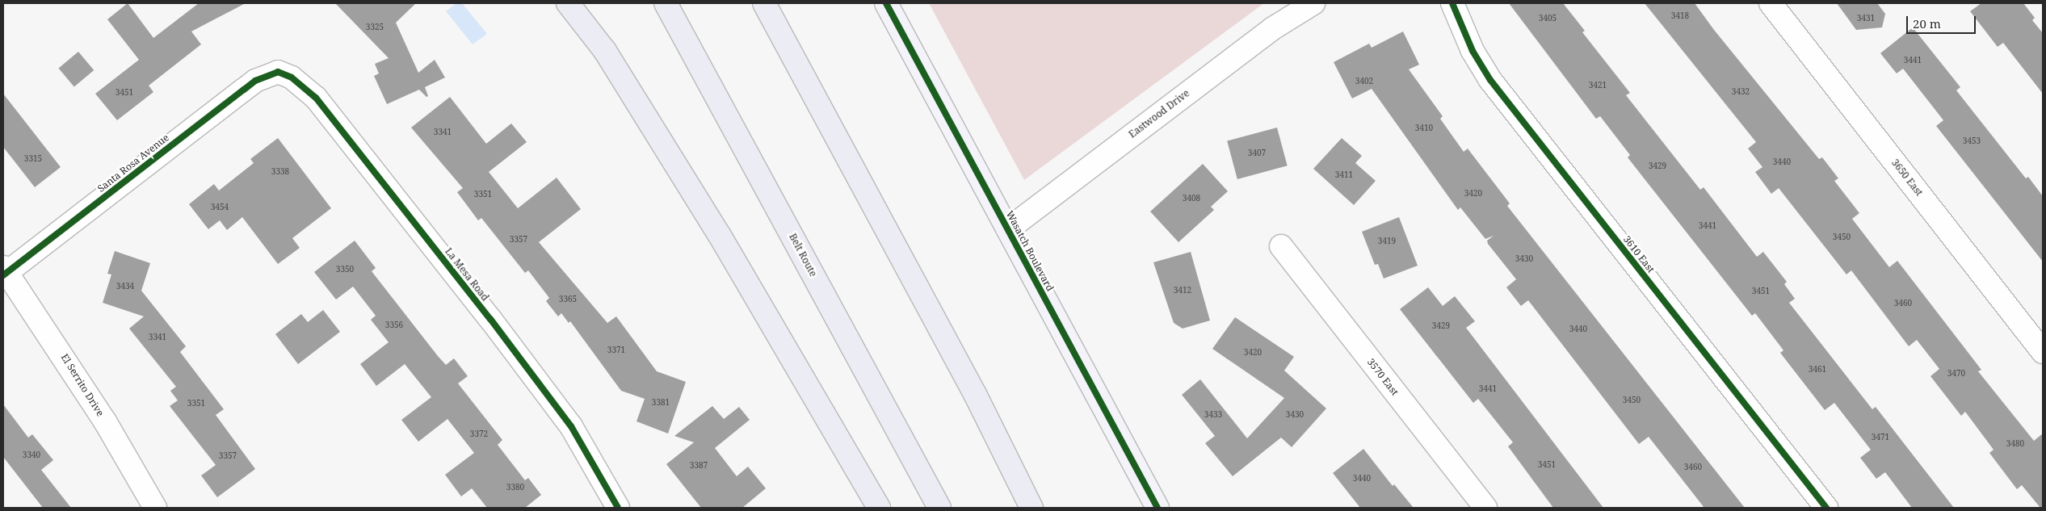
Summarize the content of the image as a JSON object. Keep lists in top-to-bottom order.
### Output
{
  "streets": {
    "highway": ["Belt Route"],
    "main road": ["Wasatch Boulevard"],
    "street": [
      "Eastwood Drive",
      "Santa Rosa Avenue",
      "3650 East",
      "3610 East",
      "La Mesa Road",
      "3570 East",
      "El Serrito Drive"
    ]
  },
  "crossings": [
    ["Eastwood Drive", "Wasatch Boulevard"],
    ["Santa Rosa Avenue", "La Mesa Road"],
    ["Santa Rosa Avenue", "El Serrito Drive"]
  ],
  "house_numbers": [
    "3418",
    "3405",
    "3431",
    "3325",
    "3441",
    "3402",
    "3421",
    "3432",
    "3451",
    "3410",
    "3341",
    "3453",
    "3407",
    "3315",
    "3440",
    "3429",
    "3338",
    "3411",
    "3420",
    "3351",
    "3408",
    "3454",
    "3441",
    "3450",
    "3357",
    "3419",
    "3430",
    "3350",
    "3434",
    "3412",
    "3451",
    "3365",
    "3460",
    "3356",
    "3429",
    "3440",
    "3341",
    "3371",
    "3420",
    "3461",
    "3470",
    "3441",
    "3450",
    "3381",
    "3351",
    "3433",
    "3430",
    "3372",
    "3471",
    "3480",
    "3340",
    "3357",
    "3451",
    "3387",
    "3460",
    "3440",
    "3380"
  ],
  "scale_bar": "20 m"
}
